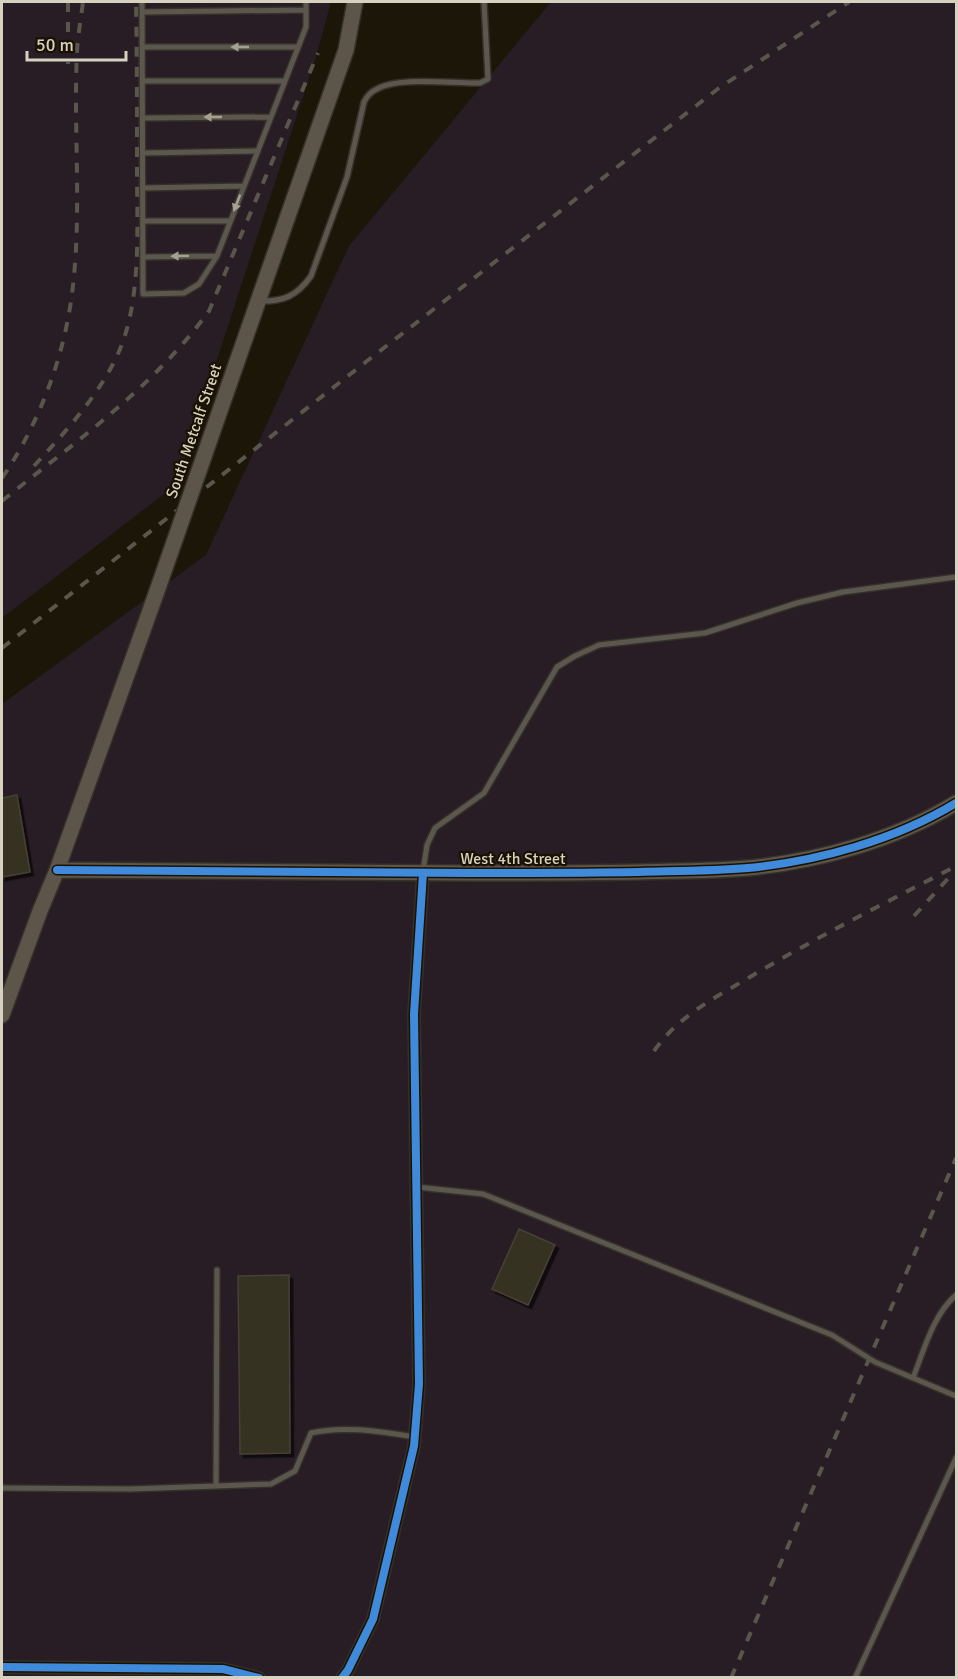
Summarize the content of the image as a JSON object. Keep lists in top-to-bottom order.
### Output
{
  "streets": {
    "main road": ["South Metcalf Street", "West 4th Street"]
  },
  "crossings": [
    ["South Metcalf Street", "West 4th Street"]
  ],
  "scale_bar": "50 m"
}
